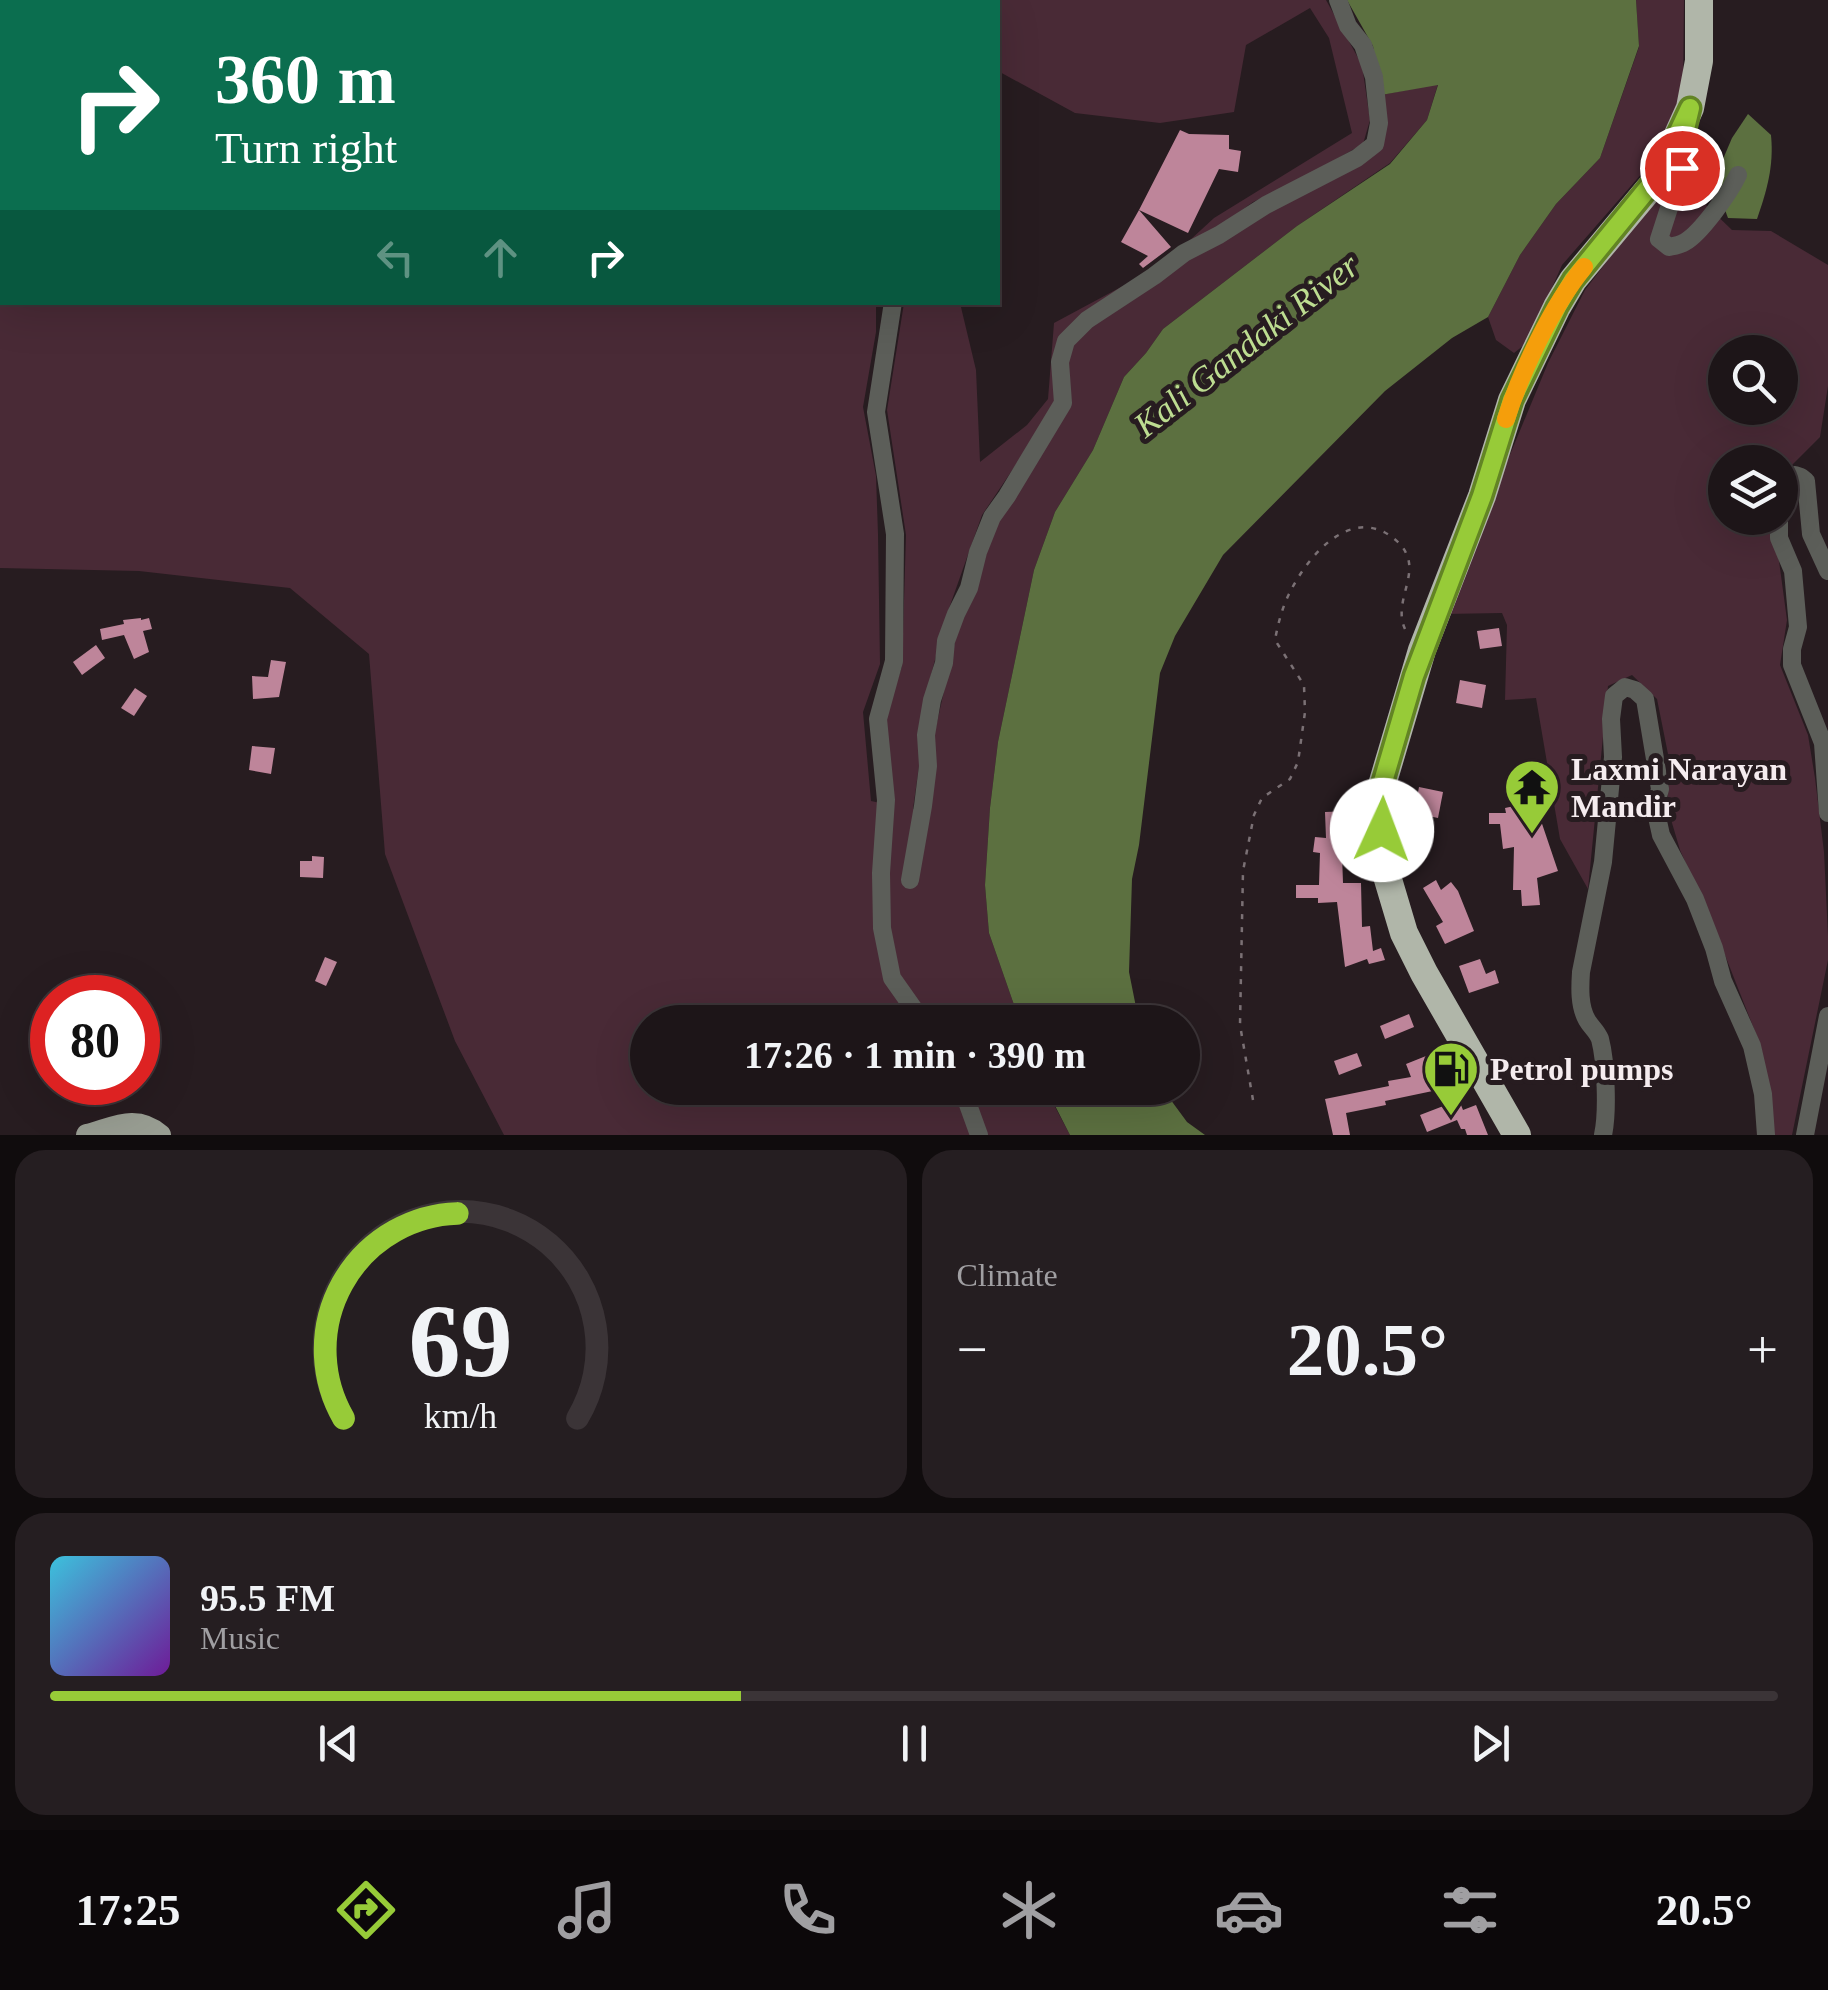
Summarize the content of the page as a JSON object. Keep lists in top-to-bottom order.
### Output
{
  "water": ["Kali Gandaki River"],
  "places": {
    "temple": ["Laxmi Narayan Mandir"],
    "fuel station": ["Petrol pumps"]
  },
  "page": {
    "turn": ["360 m", "Turn right"],
    "limit": "80",
    "trip": "17:26 · 1 min · 390 m",
    "tile": "Climate",
    "heat": ["−", "20.5°", "+"],
    "song": ["95.5 FM", "Music"],
    "tabs": ["17:25", "20.5°"],
    "gauge": ["69", "km/h"]
  }
}
